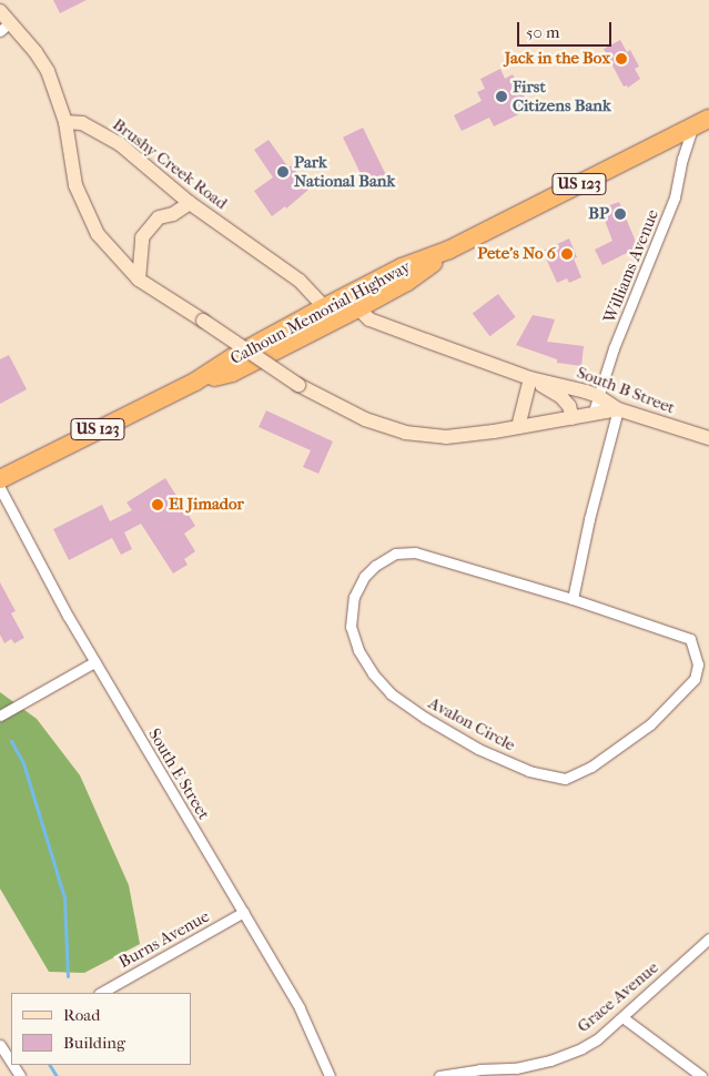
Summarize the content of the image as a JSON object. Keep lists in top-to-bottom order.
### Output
{
  "streets": {
    "highway": ["US 123", "Calhoun Memorial Highway"],
    "street": [
      "Brushy Creek Road",
      "Williams Avenue",
      "South B Street",
      "Avalon Circle",
      "South E Street",
      "Burns Avenue",
      "Grace Avenue"
    ]
  },
  "crossings": [
    ["Brushy Creek Road", "Calhoun Memorial Highway"],
    ["Williams Avenue", "Calhoun Memorial Highway"],
    ["Williams Avenue", "South B Street"],
    ["Calhoun Memorial Highway", "South B Street"],
    ["South E Street", "Burns Avenue"]
  ],
  "places": [
    "Jack in the Box",
    "First Citizens Bank",
    "Park National Bank",
    "BP",
    "Pete's No 6",
    "El Jimador"
  ],
  "legend": ["Road", "Building"],
  "scale_bar": "50 m"
}
